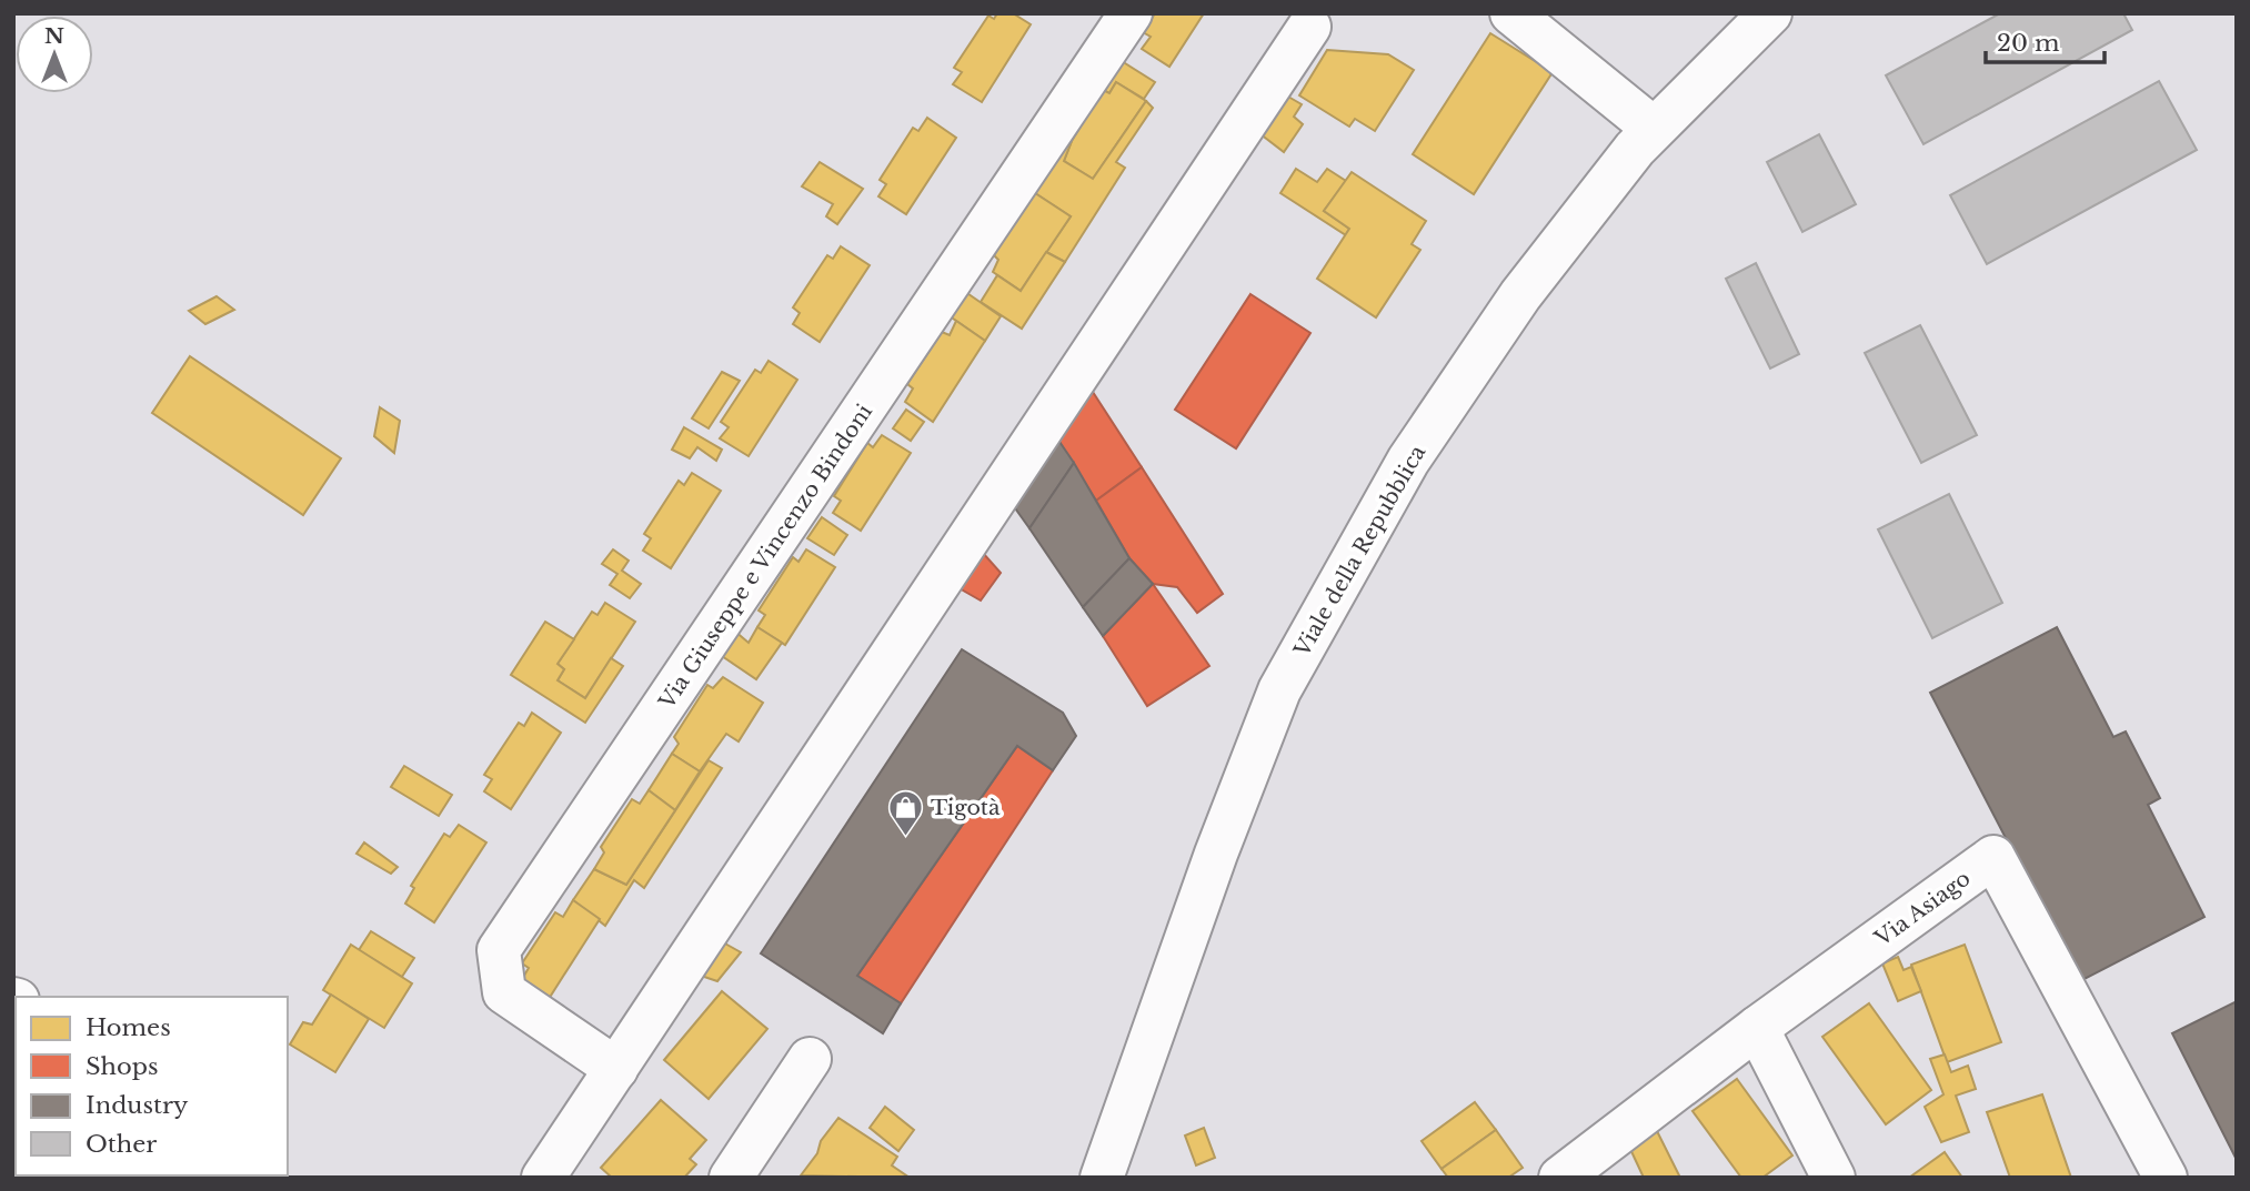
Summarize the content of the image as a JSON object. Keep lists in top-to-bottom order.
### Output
{
  "streets": {
    "street": ["Viale della Repubblica", "Via Giuseppe e Vincenzo Bindoni", "Via Asiago"]
  },
  "places": {
    "shop": ["Tigotà"]
  },
  "legend": [
    "Homes",
    "Shops",
    "Industry",
    "Other"
  ],
  "scale_bar": "20 m",
  "north": "top"
}
